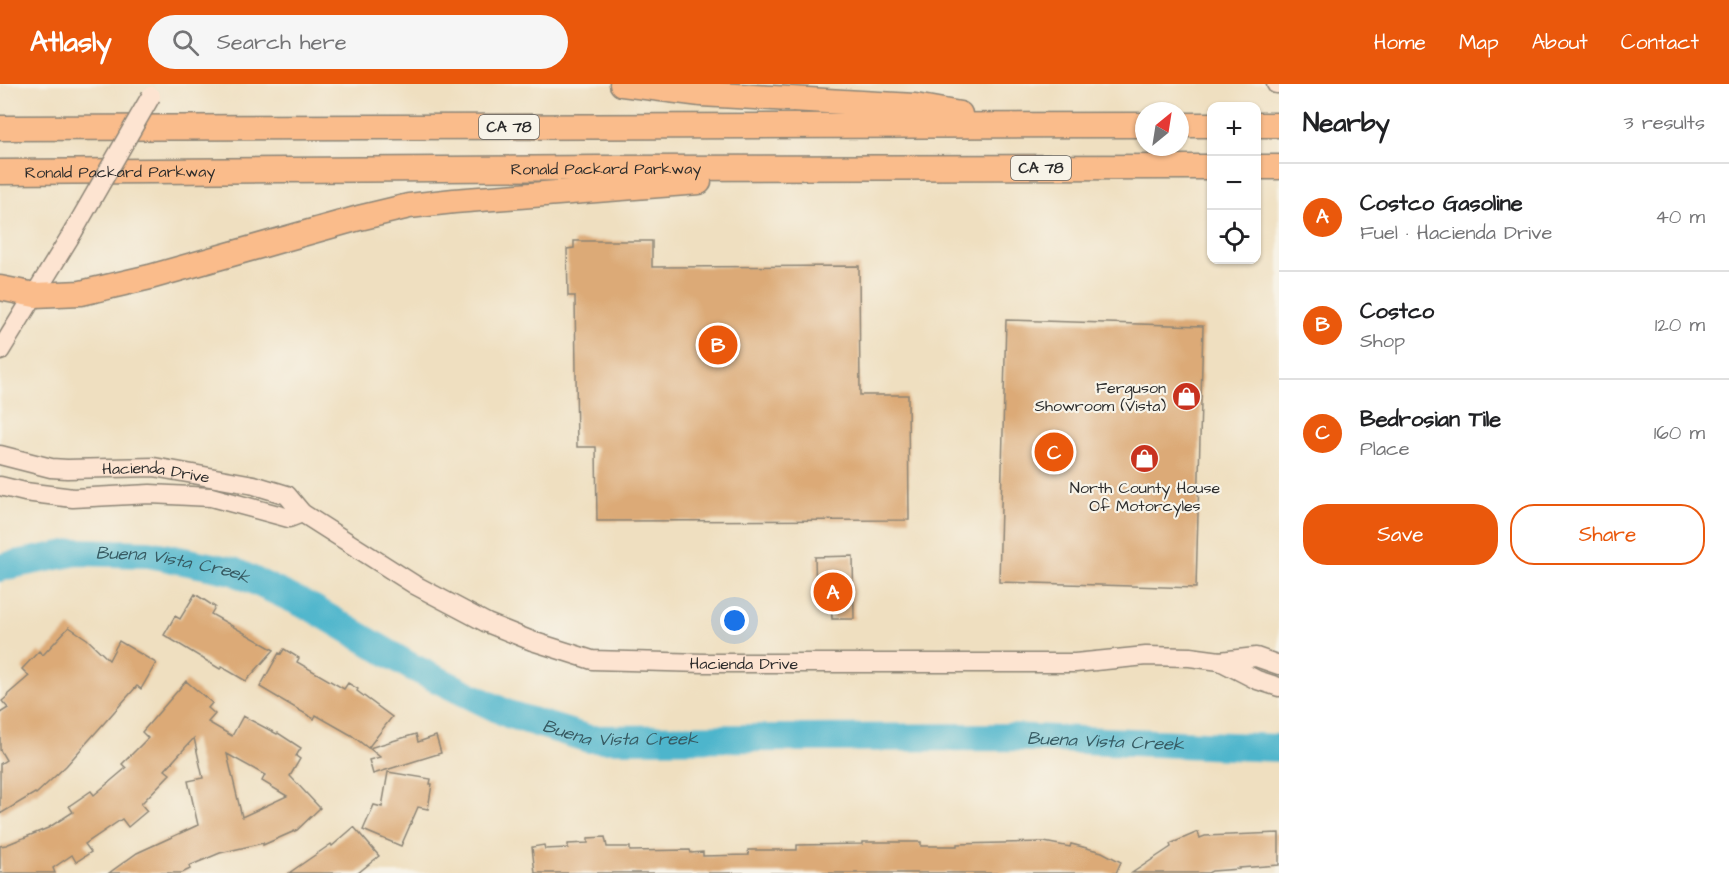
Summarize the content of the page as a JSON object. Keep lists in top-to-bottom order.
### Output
{
  "streets": {
    "highway": ["CA 78", "Ronald Packard Parkway"],
    "main road": ["Hacienda Drive"]
  },
  "water": ["Buena Vista Creek"],
  "places": {
    "shop": ["Ferguson Showroom (Vista)", "North County House Of Motorcyles"]
  },
  "north": "top right",
  "page": {
    "header": "Atlasly",
    "search": "Search here",
    "nav": [
      "Home",
      "Map",
      "About",
      "Contact"
    ],
    "heading": ["Nearby", "3 results"],
    "map_buttons": ["+", "−"],
    "list": [
      {
        "mark": "A",
        "name": "Costco Gasoline",
        "note": "Fuel · Hacienda Drive",
        "value": "40 m"
      },
      {
        "mark": "B",
        "name": "Costco",
        "note": "Shop",
        "value": "120 m"
      },
      {
        "mark": "C",
        "name": "Bedrosian Tile",
        "note": "Place",
        "value": "160 m"
      }
    ],
    "pins": ["B", "C", "A"],
    "buttons": ["Save", "Share"]
  }
}
